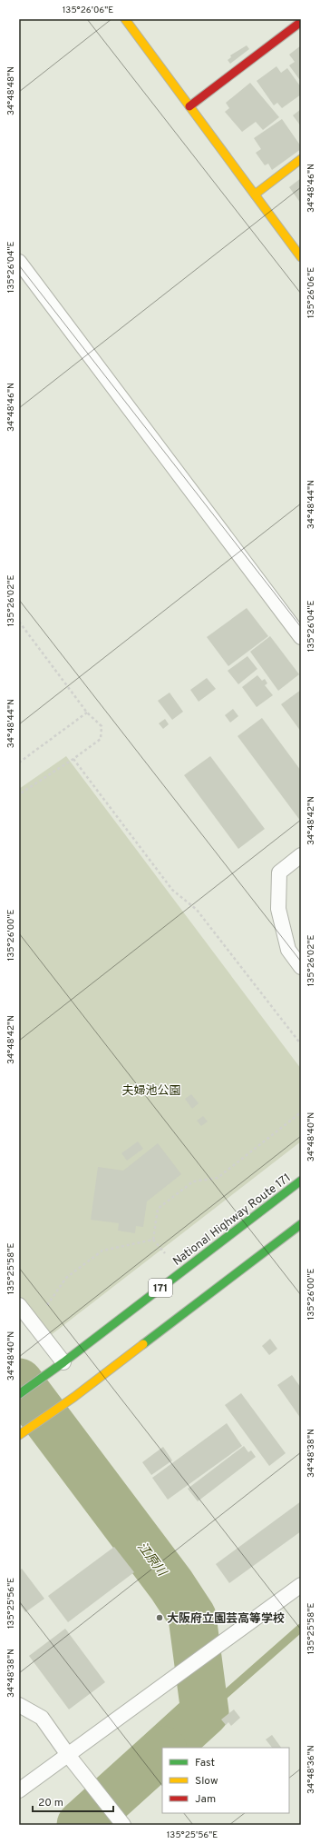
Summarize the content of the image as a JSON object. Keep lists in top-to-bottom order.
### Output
{
  "streets": {
    "main road": ["National Highway Route 171", "171"]
  },
  "water": ["江原川"],
  "parks": ["夫婦池公園"],
  "places": ["大阪府立園芸高等学校"],
  "legend": ["Fast", "Slow", "Jam"],
  "scale_bar": "20 m",
  "coordinates": [
    "135°26'06\"E",
    "34°48'48\"N",
    "34°48'46\"N",
    "135°26'04\"E",
    "34°48'44\"N",
    "135°26'02\"E",
    "34°48'42\"N",
    "135°26'00\"E",
    "34°48'40\"N",
    "135°25'58\"E",
    "34°48'38\"N",
    "135°25'56\"E",
    "34°48'36\"N"
  ]
}
